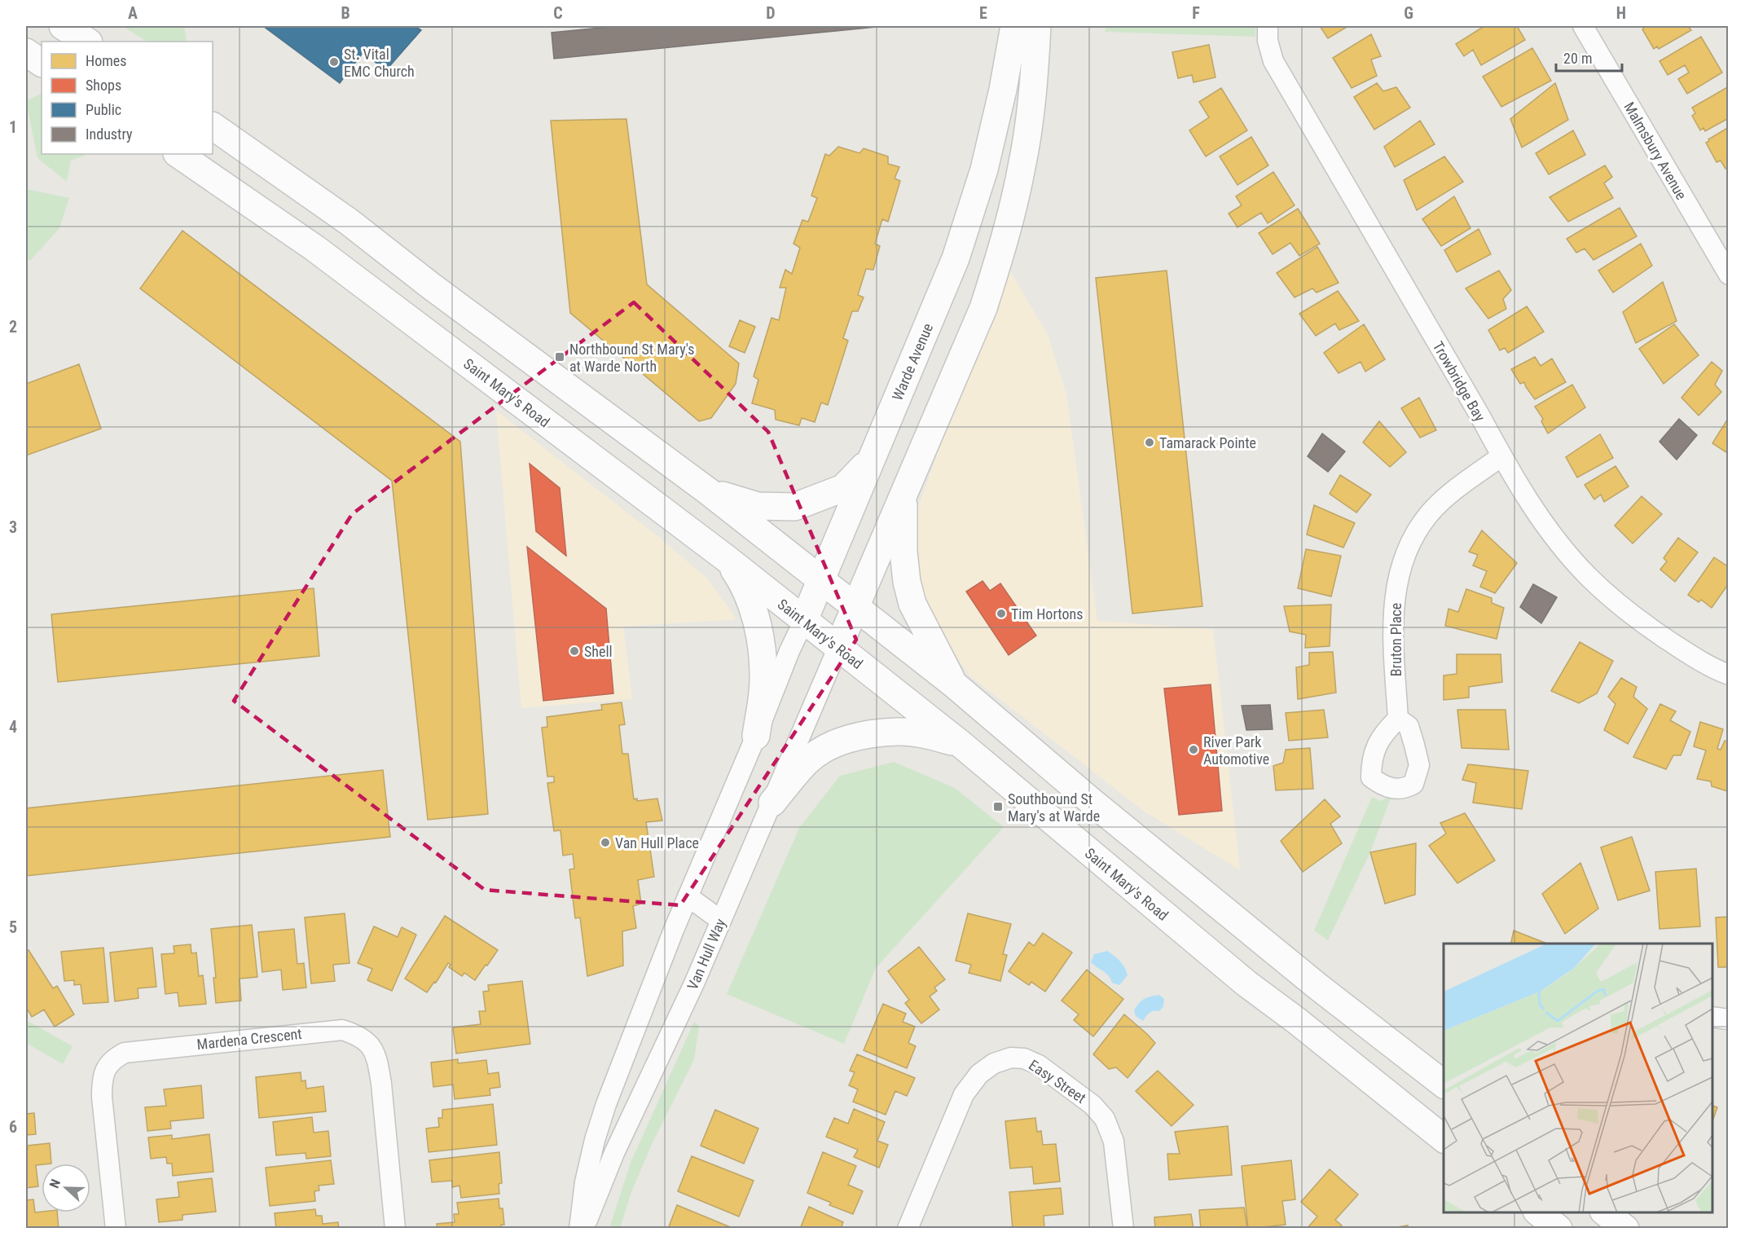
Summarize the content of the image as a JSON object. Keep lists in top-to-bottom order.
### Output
{
  "streets": {
    "main road": ["Warde Avenue", "Saint Mary's Road"],
    "street": [
      "Malmsbury Avenue",
      "Trowbridge Bay",
      "Bruton Place",
      "Van Hull Way",
      "Mardena Crescent",
      "Easy Street"
    ]
  },
  "crossings": [
    ["Warde Avenue", "Saint Mary's Road"],
    ["Trowbridge Bay", "Bruton Place"],
    ["Saint Mary's Road", "Van Hull Way"]
  ],
  "places": {
    "other": [
      "St. Vital EMC Church",
      "Tamarack Pointe",
      "Tim Hortons",
      "Shell",
      "River Park Automotive",
      "Van Hull Place"
    ],
    "transit": ["Northbound St Mary's at Warde North", "Southbound St Mary's at Warde"]
  },
  "legend": [
    "Homes",
    "Shops",
    "Public",
    "Industry"
  ],
  "scale_bar": "20 m",
  "north": "left",
  "grid": {
    "columns": [
      "A",
      "B",
      "C",
      "D",
      "E",
      "F",
      "G",
      "H"
    ],
    "rows": [
      "1",
      "2",
      "3",
      "4",
      "5",
      "6"
    ]
  }
}
